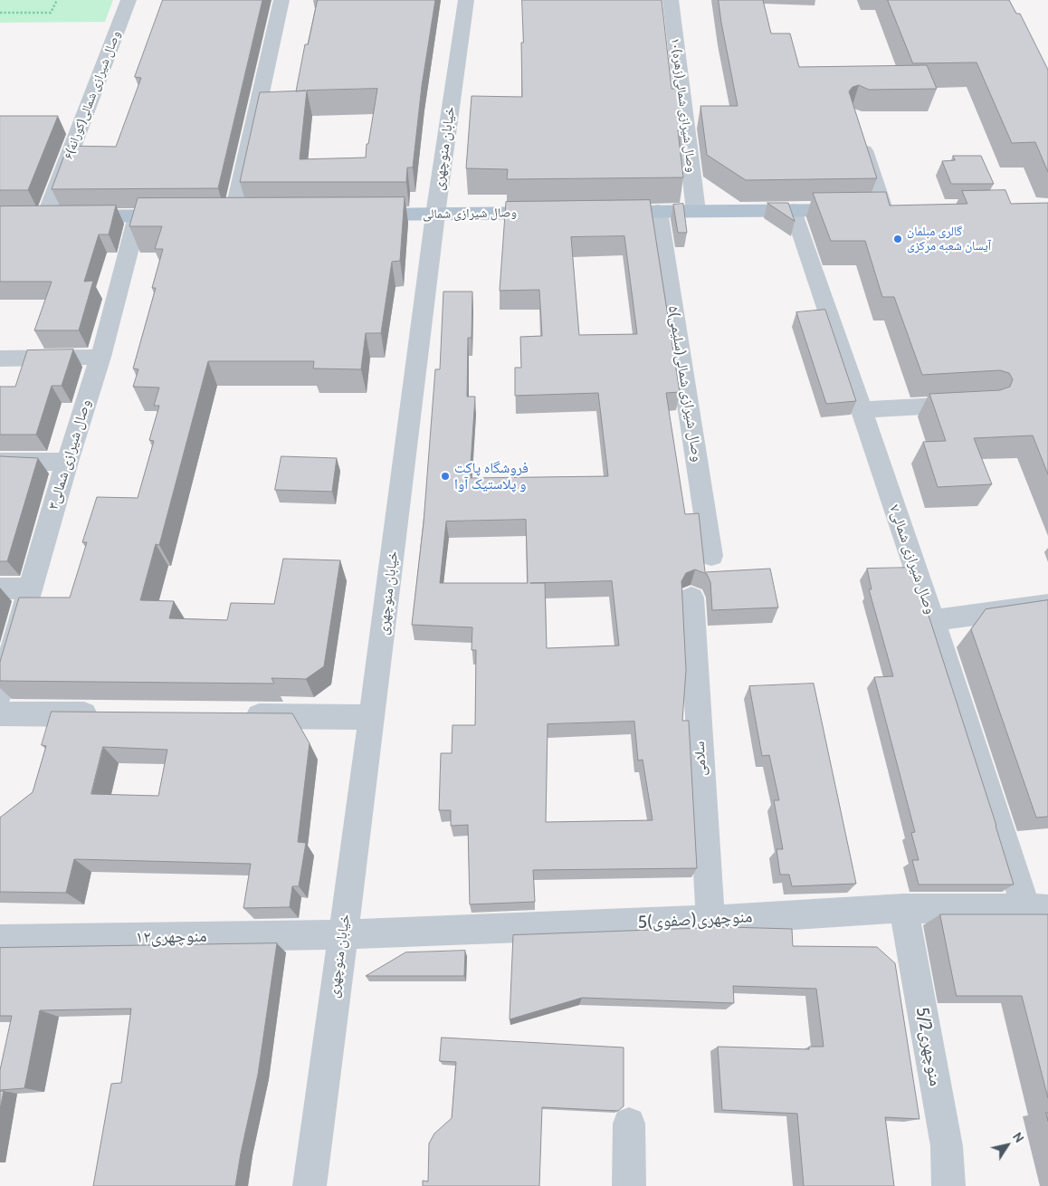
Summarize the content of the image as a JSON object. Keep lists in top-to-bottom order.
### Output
{
  "streets": {
    "main road": ["وصال شیرازی شمالی"],
    "street": [
      "۶وصال شیرازی شمالی(کورانه)",
      "۱۰وصال شیرازی شمالی(زهره)",
      "خیابان منوچهری",
      "۵وصال شیرازی شمالی(سلیمی)",
      "وصال شیرازی شمالی۳",
      "وصال شیرازی شمالی۷",
      "سلامی",
      "5منوچهری(صفوی)",
      "منوچهری۱۲",
      "5/2منوچهری"
    ]
  },
  "crossings": [
    ["خیابان منوچهری", "وصال شیرازی شمالی"],
    ["خیابان منوچهری", "5منوچهری(صفوی)"],
    ["خیابان منوچهری", "منوچهری۱۲"],
    ["وصال شیرازی شمالی۷", "5منوچهری(صفوی)"],
    ["سلامی", "5منوچهری(صفوی)"],
    ["5منوچهری(صفوی)", "منوچهری۱۲"],
    ["5منوچهری(صفوی)", "5/2منوچهری"]
  ],
  "places": ["گالری مبلمان آیسان شعبه مرکزی", "فروشگاه پاکت و پلاستیک آوا"],
  "north": "top right"
}
